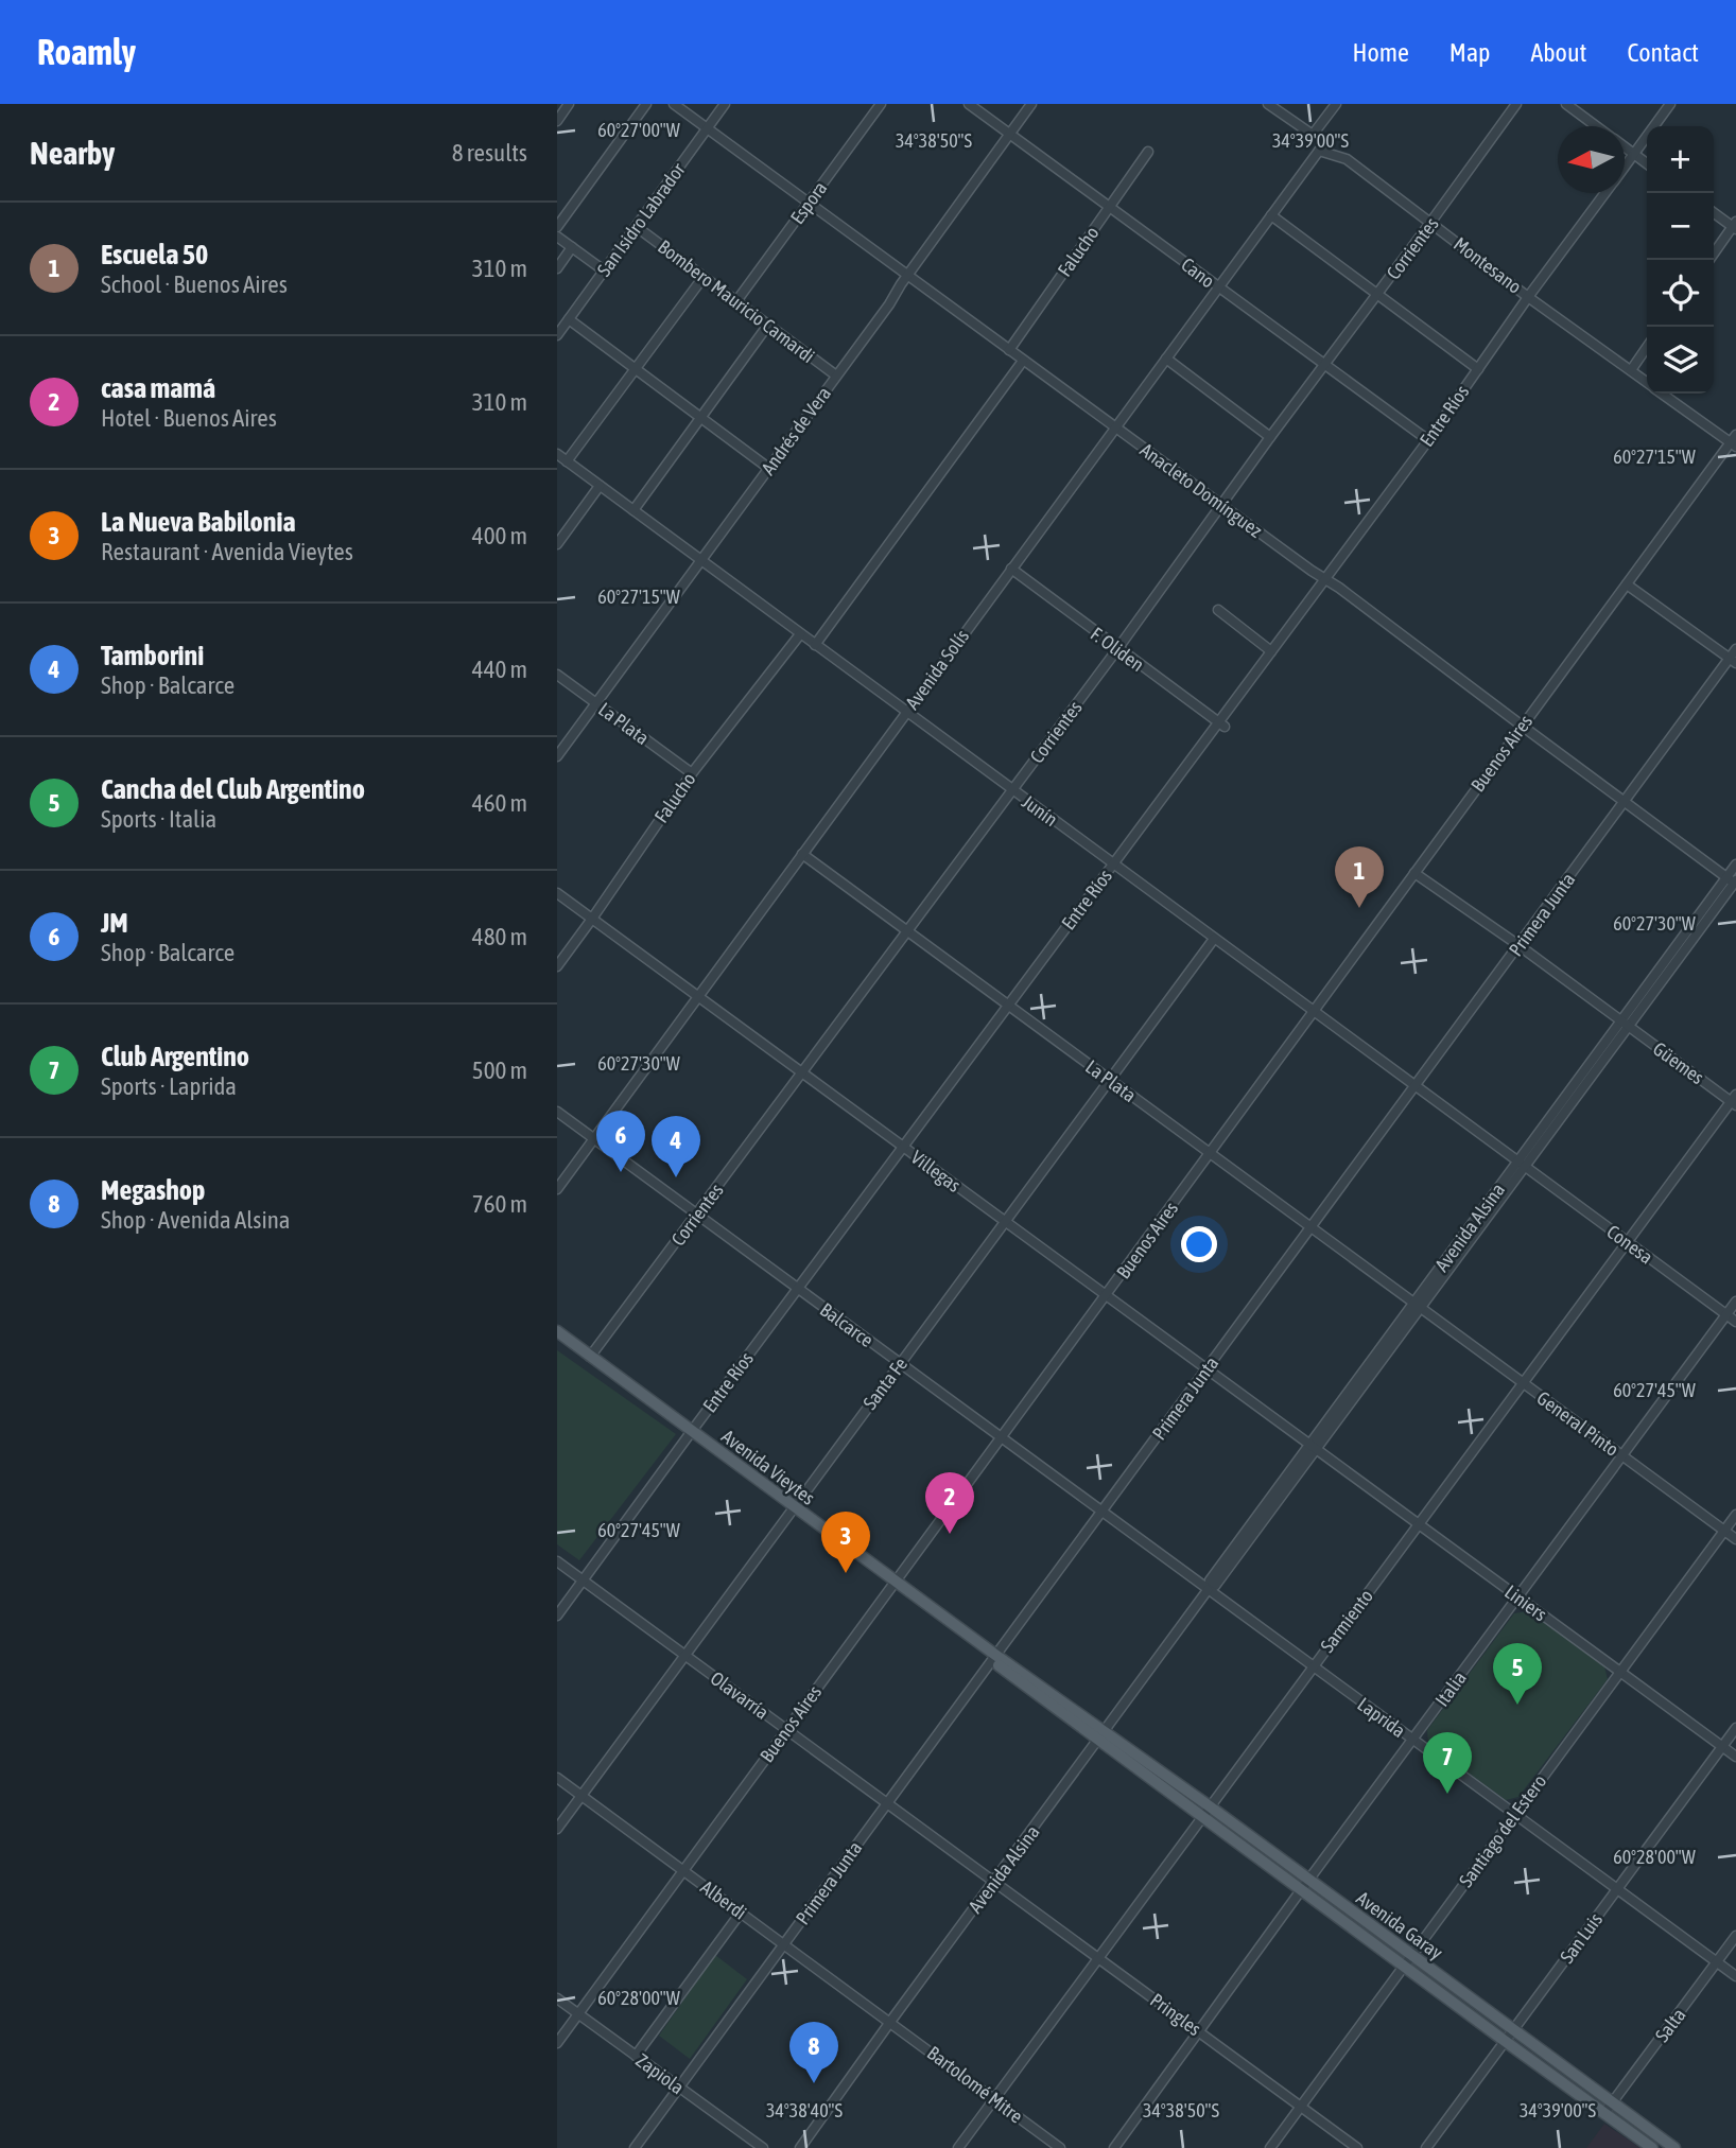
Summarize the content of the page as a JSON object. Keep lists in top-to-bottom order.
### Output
{
  "streets": {
    "main road": ["Avenida Vieytes", "Avenida Garay"],
    "street": [
      "Espora",
      "San Isidro Labrador",
      "Corrientes",
      "Falucho",
      "Montesano",
      "Cano",
      "Bombero Mauricio Camardi",
      "Entre Ríos",
      "Andrés de Vera",
      "Anacleto Domínguez",
      "F. Oliden",
      "Avenida Solís",
      "La Plata",
      "Buenos Aires",
      "Junín",
      "Primera Junta",
      "Güemes",
      "Villegas",
      "Avenida Alsina",
      "Conesa",
      "Balcarce",
      "Santa Fe",
      "General Pinto",
      "Liniers",
      "Sarmiento",
      "Italia",
      "Olavarría",
      "Laprida",
      "Santiago del Estero",
      "Alberdi",
      "San Luis",
      "Pringles",
      "Salta",
      "Zapiola",
      "Bartolomé Mitre"
    ]
  },
  "crossings": [
    ["Espora", "Bombero Mauricio Camardi"],
    ["Espora", "Anacleto Domínguez"],
    ["San Isidro Labrador", "Bombero Mauricio Camardi"],
    ["San Isidro Labrador", "Anacleto Domínguez"],
    ["Corrientes", "Montesano"],
    ["Corrientes", "Cano"],
    ["Corrientes", "Anacleto Domínguez"],
    ["Corrientes", "F. Oliden"],
    ["Corrientes", "La Plata"],
    ["Corrientes", "Junín"],
    ["Corrientes", "Villegas"],
    ["Corrientes", "Balcarce"],
    ["Corrientes", "Avenida Vieytes"],
    ["Falucho", "Cano"],
    ["Falucho", "Anacleto Domínguez"],
    ["Falucho", "La Plata"],
    ["Falucho", "Junín"],
    ["Falucho", "Villegas"],
    ["Montesano", "Entre Ríos"],
    ["Montesano", "Avenida Solís"],
    ["Montesano", "Buenos Aires"],
    ["Cano", "Entre Ríos"],
    ["Cano", "Andrés de Vera"],
    ["Cano", "Avenida Solís"],
    ["Bombero Mauricio Camardi", "Andrés de Vera"],
    ["Entre Ríos", "Anacleto Domínguez"],
    ["Entre Ríos", "F. Oliden"],
    ["Entre Ríos", "La Plata"],
    ["Entre Ríos", "Junín"],
    ["Entre Ríos", "Villegas"],
    ["Entre Ríos", "Balcarce"],
    ["Entre Ríos", "Avenida Vieytes"],
    ["Entre Ríos", "Olavarría"],
    ["Andrés de Vera", "Anacleto Domínguez"],
    ["Andrés de Vera", "La Plata"],
    ["Andrés de Vera", "Junín"],
    ["Anacleto Domínguez", "Avenida Solís"],
    ["Anacleto Domínguez", "Buenos Aires"],
    ["Anacleto Domínguez", "Primera Junta"],
    ["Anacleto Domínguez", "Avenida Alsina"],
    ["F. Oliden", "Avenida Solís"],
    ["Avenida Solís", "La Plata"],
    ["Avenida Solís", "Junín"],
    ["Avenida Solís", "Villegas"],
    ["Avenida Solís", "Balcarce"],
    ["La Plata", "Buenos Aires"],
    ["La Plata", "Primera Junta"],
    ["La Plata", "Avenida Alsina"],
    ["La Plata", "Santa Fe"],
    ["La Plata", "General Pinto"],
    ["Buenos Aires", "Junín"],
    ["Buenos Aires", "Villegas"],
    ["Buenos Aires", "Balcarce"],
    ["Buenos Aires", "Avenida Vieytes"],
    ["Buenos Aires", "Olavarría"],
    ["Buenos Aires", "Alberdi"],
    ["Buenos Aires", "Zapiola"],
    ["Junín", "Primera Junta"],
    ["Junín", "Avenida Alsina"],
    ["Junín", "Conesa"],
    ["Junín", "Santa Fe"],
    ["Primera Junta", "Villegas"],
    ["Primera Junta", "Balcarce"],
    ["Primera Junta", "Avenida Vieytes"],
    ["Primera Junta", "Olavarría"],
    ["Primera Junta", "Alberdi"],
    ["Primera Junta", "Zapiola"],
    ["Güemes", "Avenida Alsina"],
    ["Güemes", "Sarmiento"],
    ["Villegas", "Avenida Alsina"],
    ["Villegas", "Santa Fe"],
    ["Villegas", "Liniers"],
    ["Avenida Alsina", "Conesa"],
    ["Avenida Alsina", "Balcarce"],
    ["Avenida Alsina", "General Pinto"],
    ["Avenida Alsina", "Avenida Vieytes"],
    ["Avenida Alsina", "Liniers"],
    ["Avenida Alsina", "Olavarría"],
    ["Avenida Alsina", "Laprida"],
    ["Avenida Alsina", "Alberdi"],
    ["Avenida Alsina", "Avenida Garay"],
    ["Avenida Alsina", "Pringles"],
    ["Avenida Alsina", "Bartolomé Mitre"],
    ["Conesa", "Sarmiento"],
    ["Conesa", "Italia"],
    ["Balcarce", "Santa Fe"],
    ["Balcarce", "Laprida"],
    ["Santa Fe", "Avenida Vieytes"],
    ["Santa Fe", "Olavarría"],
    ["Santa Fe", "Alberdi"],
    ["General Pinto", "Sarmiento"],
    ["General Pinto", "Italia"],
    ["General Pinto", "Santiago del Estero"],
    ["Avenida Vieytes", "Avenida Garay"],
    ["Liniers", "Sarmiento"],
    ["Liniers", "Italia"],
    ["Liniers", "Santiago del Estero"],
    ["Liniers", "San Luis"],
    ["Sarmiento", "Laprida"],
    ["Sarmiento", "Avenida Garay"],
    ["Sarmiento", "Pringles"],
    ["Sarmiento", "Bartolomé Mitre"],
    ["Italia", "Laprida"],
    ["Italia", "Avenida Garay"],
    ["Italia", "Pringles"],
    ["Olavarría", "Pringles"],
    ["Laprida", "Santiago del Estero"],
    ["Laprida", "San Luis"],
    ["Laprida", "Salta"],
    ["Santiago del Estero", "Avenida Garay"],
    ["Santiago del Estero", "Pringles"],
    ["Alberdi", "Bartolomé Mitre"],
    ["Avenida Garay", "San Luis"],
    ["Avenida Garay", "Salta"]
  ],
  "north": "left",
  "page": {
    "header": "Roamly",
    "nav": [
      "Home",
      "Map",
      "About",
      "Contact"
    ],
    "heading": ["Nearby", "8 results"],
    "map_buttons": ["+", "−"],
    "list": [
      {
        "mark": "1",
        "name": "Escuela 50",
        "note": "School · Buenos Aires",
        "value": "310 m"
      },
      {
        "mark": "2",
        "name": "casa mamá",
        "note": "Hotel · Buenos Aires",
        "value": "310 m"
      },
      {
        "mark": "3",
        "name": "La Nueva Babilonia",
        "note": "Restaurant · Avenida Vieytes",
        "value": "400 m"
      },
      {
        "mark": "4",
        "name": "Tamborini",
        "note": "Shop · Balcarce",
        "value": "440 m"
      },
      {
        "mark": "5",
        "name": "Cancha del Club Argentino",
        "note": "Sports · Italia",
        "value": "460 m"
      },
      {
        "mark": "6",
        "name": "JM",
        "note": "Shop · Balcarce",
        "value": "480 m"
      },
      {
        "mark": "7",
        "name": "Club Argentino",
        "note": "Sports · Laprida",
        "value": "500 m"
      },
      {
        "mark": "8",
        "name": "Megashop",
        "note": "Shop · Avenida Alsina",
        "value": "760 m"
      }
    ],
    "pins": [
      "1",
      "6",
      "4",
      "2",
      "3",
      "5",
      "7",
      "8"
    ]
  },
  "coordinates": [
    "60°27'00\"W",
    "34°38'50\"S",
    "34°39'00\"S",
    "60°27'15\"W",
    "60°27'30\"W",
    "60°27'45\"W",
    "60°28'00\"W",
    "34°38'40\"S"
  ]
}
